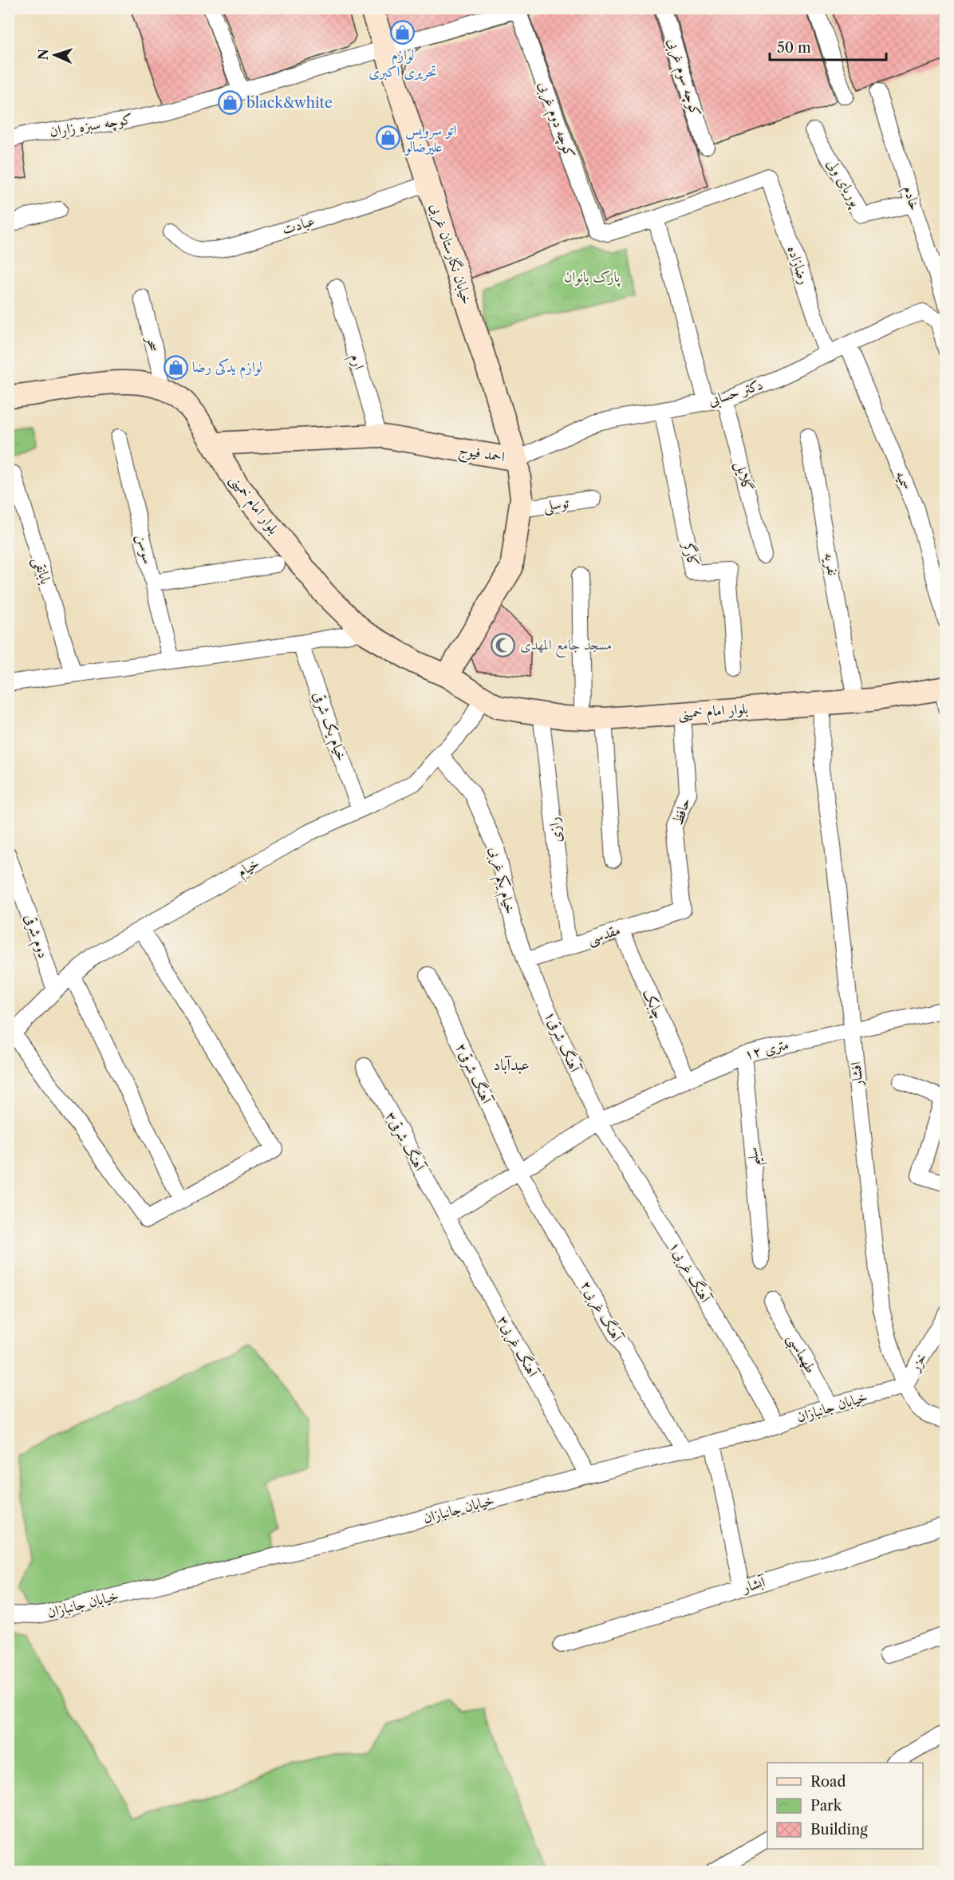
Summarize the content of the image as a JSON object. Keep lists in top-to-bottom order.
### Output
{
  "streets": {
    "street": [
      "کوچه سوم غربی",
      "کوچه دوم غربی",
      "کوچه سبزه زاران",
      "پوریای ولی",
      "خادم",
      "عبادت",
      "خیابان نگارستان غربی",
      "رضازاده",
      "سحر",
      "ارم",
      "دکتر حسابی",
      "احمد فیوج",
      "گلایل",
      "سمیه",
      "بلوار امام خمینی",
      "توسلی",
      "سوسن",
      "کارگر",
      "نفریه",
      "بابانقی",
      "خیام یک شرقی",
      "حافظ",
      "رازی",
      "خیام",
      "خیام یکم غربی",
      "مقدسی",
      "دوم شرقی",
      "چابک",
      "آهنگ شرقی۱",
      "۱۲ متری",
      "آهنگ شرقی۲",
      "افشار",
      "آهنگ شرقی۳",
      "سلیم",
      "آهنگ غربی۱",
      "آهنگ غربی۲",
      "آهنگ غربی۳",
      "طهماسبی",
      "خزر",
      "خیابان جانبازان",
      "آبشار"
    ]
  },
  "crossings": [
    ["کوچه دوم غربی", "کوچه سبزه زاران"],
    ["کوچه دوم غربی", "رضازاده"],
    ["کوچه سبزه زاران", "خیابان نگارستان غربی"],
    ["پوریای ولی", "خادم"],
    ["عبادت", "خیابان نگارستان غربی"],
    ["خیابان نگارستان غربی", "دکتر حسابی"],
    ["خیابان نگارستان غربی", "احمد فیوج"],
    ["رضازاده", "دکتر حسابی"],
    ["سحر", "بلوار امام خمینی"],
    ["ارم", "احمد فیوج"],
    ["دکتر حسابی", "احمد فیوج"],
    ["دکتر حسابی", "گلایل"],
    ["دکتر حسابی", "سمیه"],
    ["دکتر حسابی", "کارگر"],
    ["احمد فیوج", "بلوار امام خمینی"],
    ["احمد فیوج", "توسلی"],
    ["بلوار امام خمینی", "نفریه"],
    ["بلوار امام خمینی", "حافظ"],
    ["بلوار امام خمینی", "رازی"],
    ["بلوار امام خمینی", "خیام"],
    ["بلوار امام خمینی", "افشار"],
    ["خیام یک شرقی", "خیام"],
    ["حافظ", "مقدسی"],
    ["رازی", "مقدسی"],
    ["خیام", "خیام یکم غربی"],
    ["خیام", "دوم شرقی"],
    ["خیام یکم غربی", "مقدسی"],
    ["خیام یکم غربی", "آهنگ شرقی۱"],
    ["مقدسی", "چابک"],
    ["مقدسی", "آهنگ شرقی۱"],
    ["چابک", "۱۲ متری"],
    ["آهنگ شرقی۱", "۱۲ متری"],
    ["آهنگ شرقی۱", "آهنگ غربی۱"],
    ["۱۲ متری", "آهنگ شرقی۲"],
    ["۱۲ متری", "افشار"],
    ["۱۲ متری", "آهنگ شرقی۳"],
    ["۱۲ متری", "سلیم"],
    ["۱۲ متری", "آهنگ غربی۱"],
    ["۱۲ متری", "آهنگ غربی۲"],
    ["۱۲ متری", "آهنگ غربی۳"],
    ["آهنگ شرقی۲", "آهنگ غربی۲"],
    ["افشار", "خزر"],
    ["افشار", "خیابان جانبازان"],
    ["آهنگ شرقی۳", "آهنگ غربی۳"],
    ["آهنگ غربی۱", "خیابان جانبازان"],
    ["آهنگ غربی۲", "خیابان جانبازان"],
    ["آهنگ غربی۳", "خیابان جانبازان"],
    ["طهماسبی", "خیابان جانبازان"],
    ["خزر", "خیابان جانبازان"]
  ],
  "districts": ["عبدآباد"],
  "parks": ["پارک بانوان"],
  "places": {
    "shop": [
      "لوازم تحریری اکبری",
      "black&white",
      "اتو سرویس علیرضالو",
      "لوازم یدکی رضا"
    ],
    "mosque": ["مسجد جامع المهدی"]
  },
  "legend": ["Road", "Park", "Building"],
  "scale_bar": "50 m",
  "north": "left"
}
